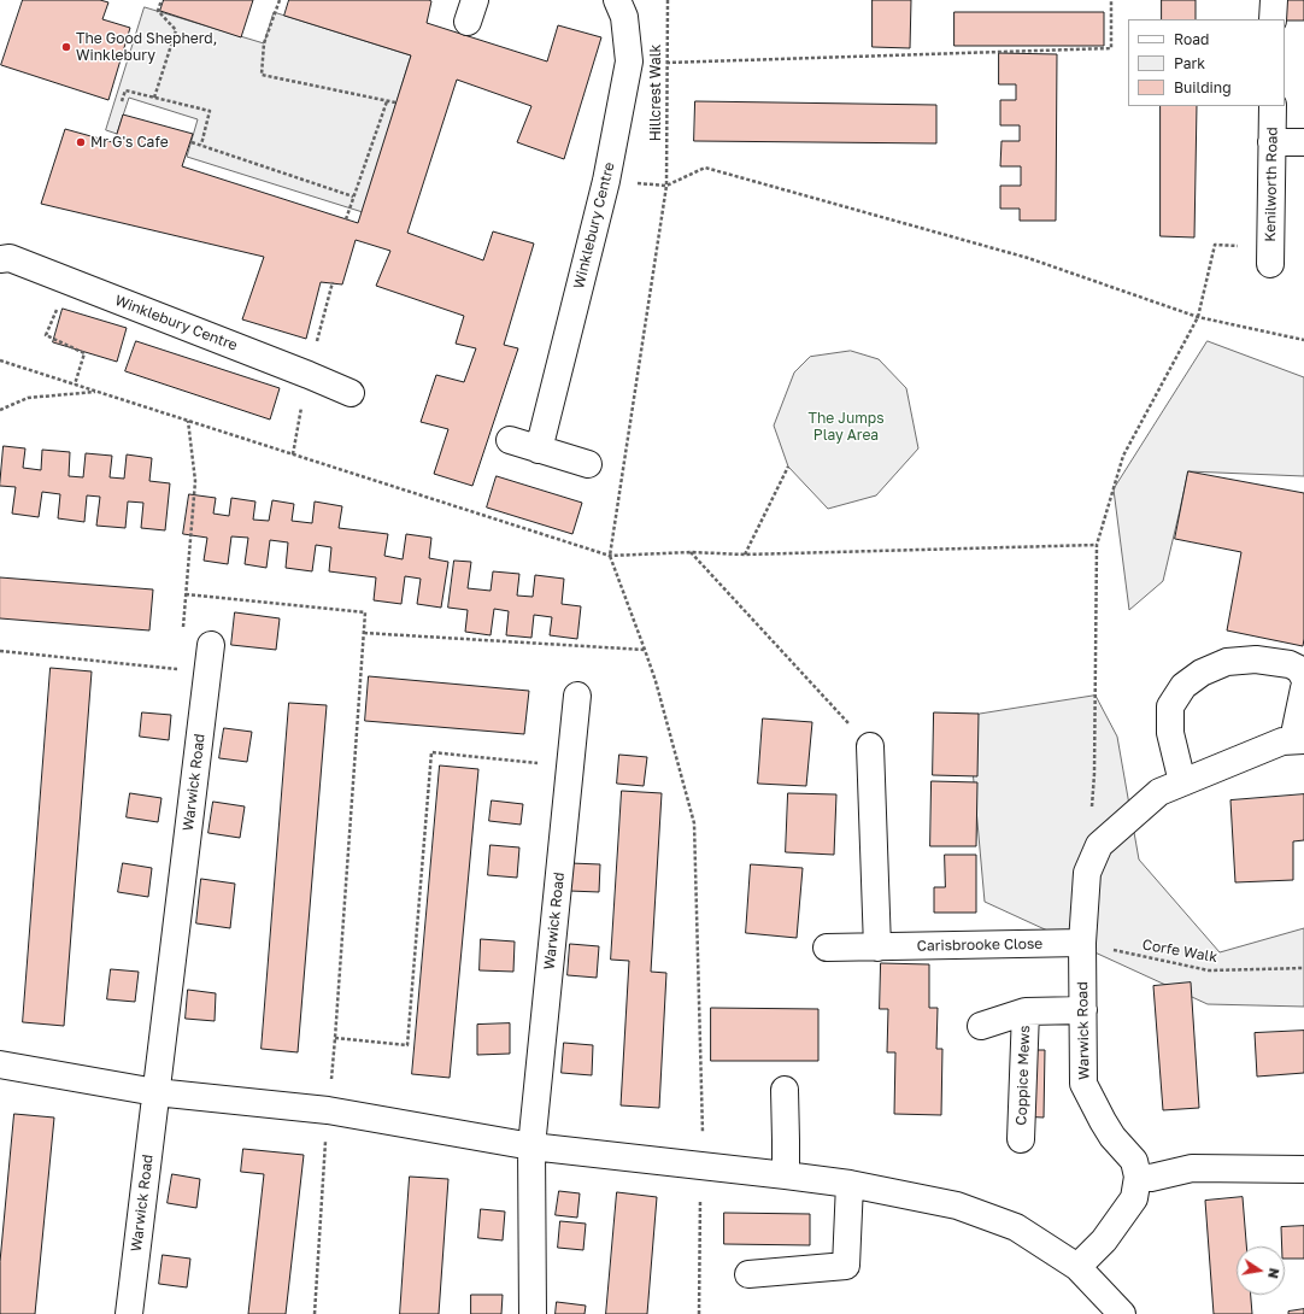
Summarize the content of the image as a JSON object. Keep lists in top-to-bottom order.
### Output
{
  "streets": {
    "street": [
      "Kenilworth Road",
      "Winklebury Centre",
      "Warwick Road",
      "Carisbrooke Close",
      "Coppice Mews"
    ],
    "path": ["Hillcrest Walk", "Corfe Walk"]
  },
  "crossings": [
    ["Warwick Road", "Carisbrooke Close"],
    ["Warwick Road", "Corfe Walk"],
    ["Warwick Road", "Coppice Mews"],
    ["Carisbrooke Close", "Corfe Walk"]
  ],
  "parks": ["The Jumps Play Area"],
  "places": ["The Good Shepherd, Winklebury", "Mr G's Cafe"],
  "legend": ["Road", "Park", "Building"],
  "north": "right"
}
